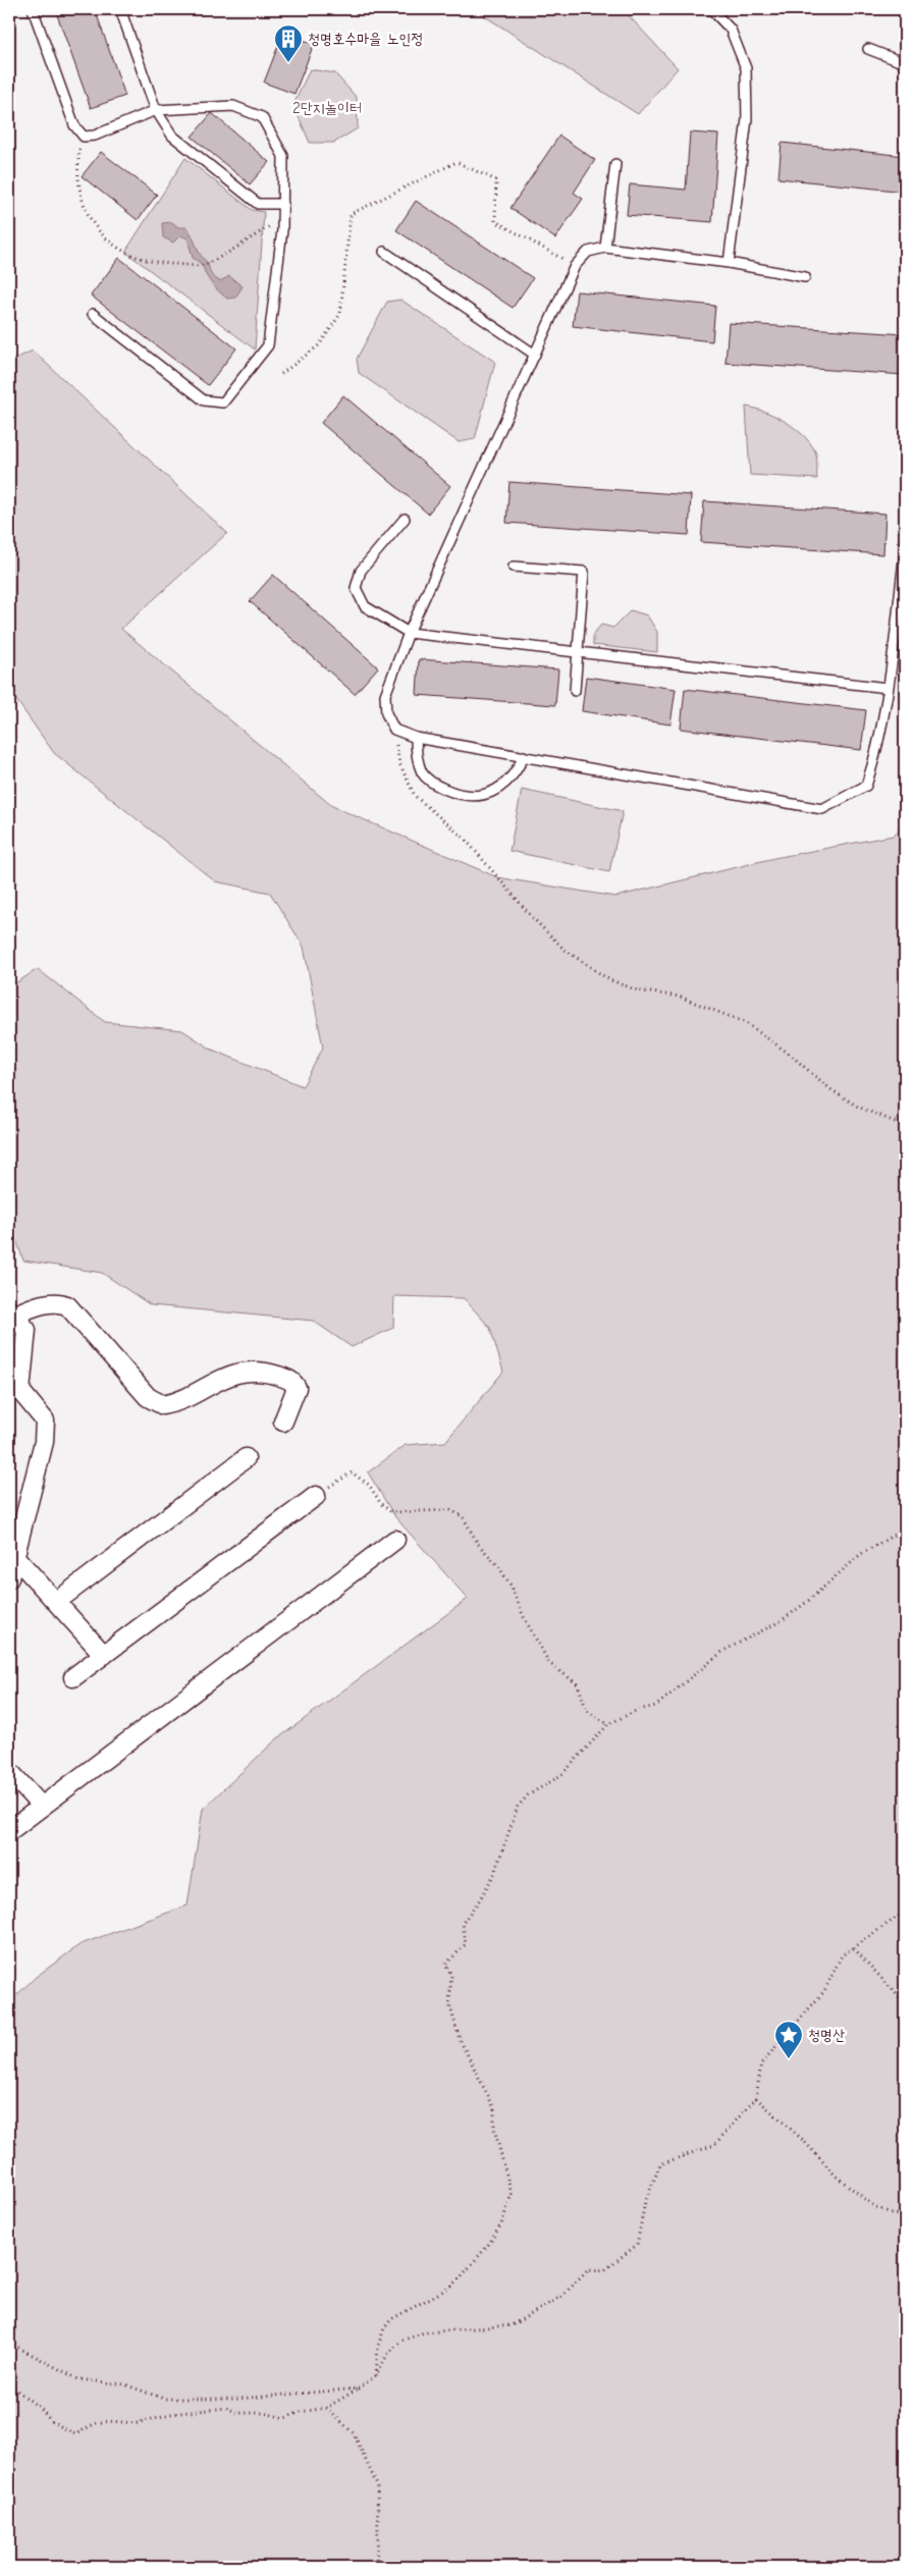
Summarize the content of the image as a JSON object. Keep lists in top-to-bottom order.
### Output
{
  "parks": ["2단지놀이터"],
  "places": {
    "building": ["청명호수마을 노인정"],
    "place": ["청명산"]
  }
}
